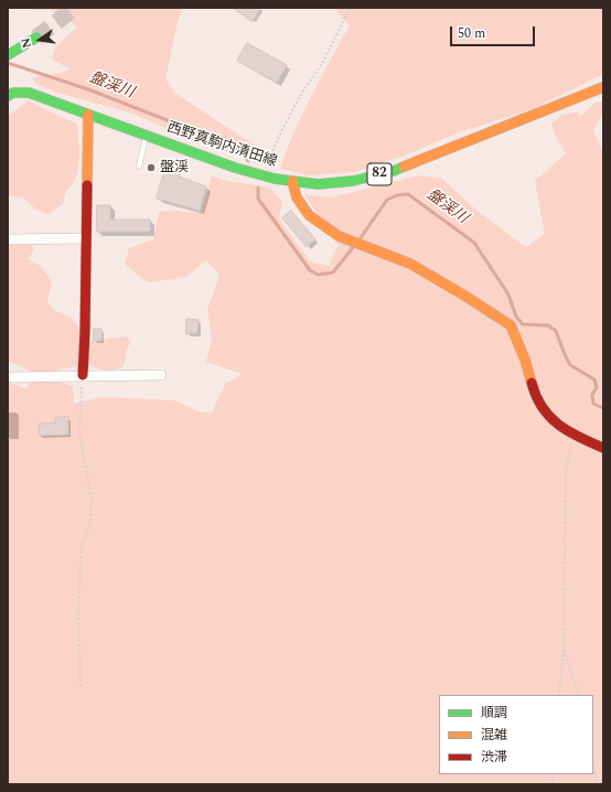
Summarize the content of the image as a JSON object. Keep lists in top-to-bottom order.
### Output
{
  "streets": {
    "street": ["西野真駒内清田線", "82"]
  },
  "water": ["盤渓川"],
  "places": ["盤渓"],
  "legend": ["順調", "混雑", "渋滞"],
  "scale_bar": "50 m",
  "north": "left"
}
